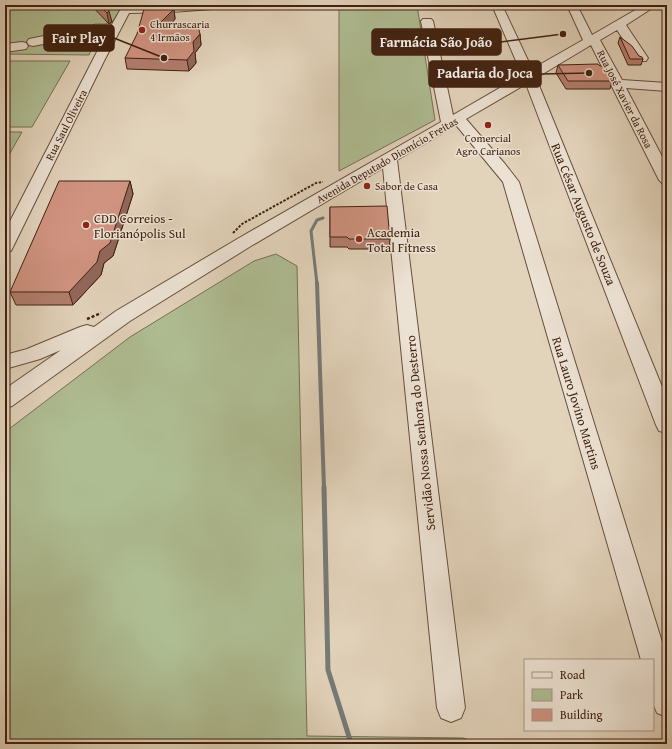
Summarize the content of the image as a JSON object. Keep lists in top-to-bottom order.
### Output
{
  "streets": {
    "street": [
      "Rua José Xavier da Rosa",
      "Rua Saul Oliveira",
      "Avenida Deputado Diomício Freitas",
      "Rua César Augusto de Souza",
      "Rua Lauro Jovino Martins",
      "Servidão Nossa Senhora do Desterro"
    ]
  },
  "crossings": [
    ["Rua José Xavier da Rosa", "Avenida Deputado Diomício Freitas"],
    ["Avenida Deputado Diomício Freitas", "Rua César Augusto de Souza"],
    ["Avenida Deputado Diomício Freitas", "Rua Lauro Jovino Martins"],
    ["Avenida Deputado Diomício Freitas", "Servidão Nossa Senhora do Desterro"]
  ],
  "places": [
    "Churrascaria 4 Irmãos",
    "Farmácia São João",
    "Fair Play",
    "Padaria do Joca",
    "Comercial Agro Carianos",
    "Sabor de Casa",
    "CDD Correios - Florianópolis Sul",
    "Academia Total Fitness"
  ],
  "legend": ["Road", "Park", "Building"]
}
